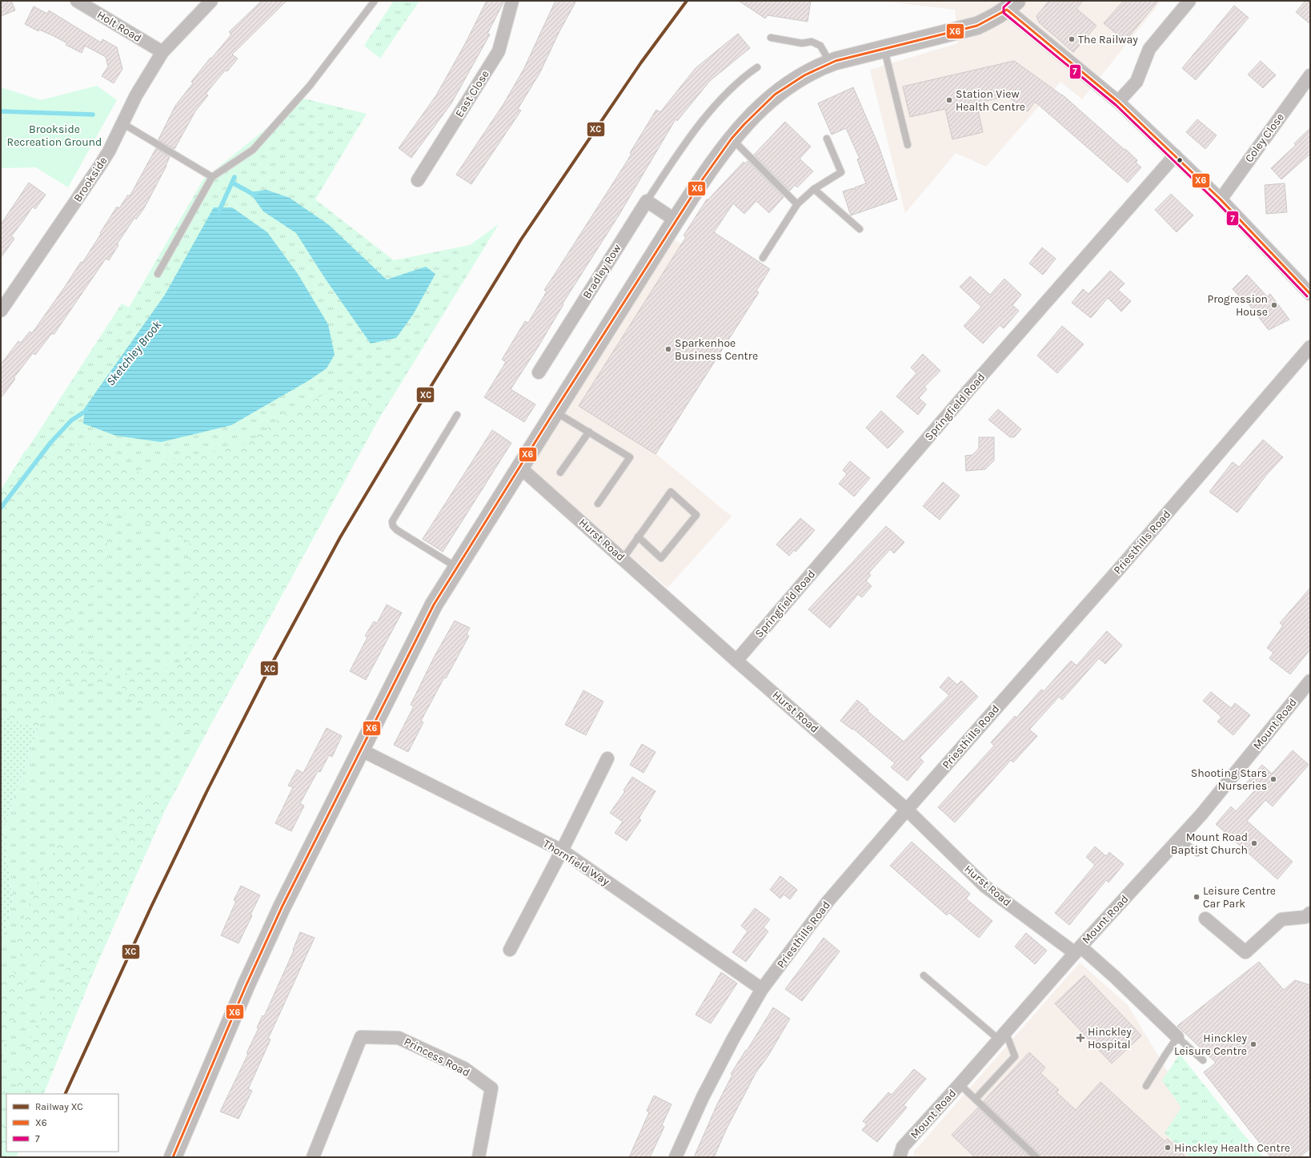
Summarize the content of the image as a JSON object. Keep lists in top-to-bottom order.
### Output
{
  "streets": {
    "street": [
      "Holt Road",
      "East Close",
      "Coley Close",
      "Brookside",
      "Bradley Row",
      "Springfield Road",
      "Hurst Road",
      "Priesthills Road",
      "Mount Road",
      "Thornfield Way",
      "Princess Road"
    ]
  },
  "crossings": [
    ["Holt Road", "Brookside"],
    ["Springfield Road", "Hurst Road"],
    ["Hurst Road", "Priesthills Road"],
    ["Hurst Road", "Mount Road"],
    ["Priesthills Road", "Thornfield Way"]
  ],
  "water": ["Sketchley Brook"],
  "parks": ["Brookside Recreation Ground"],
  "places": {
    "other": [
      "The Railway",
      "Station View Health Centre",
      "Progression House",
      "Sparkenhoe Business Centre",
      "Shooting Stars Nurseries",
      "Mount Road Baptist Church",
      "Leisure Centre Car Park",
      "Hinckley Leisure Centre",
      "Hinckley Health Centre"
    ],
    "health": ["Hinckley Hospital"]
  },
  "lines": ["rail line XC", "transit line 7", "transit line X6"],
  "legend": ["Railway XC", "X6", "7"]
}
